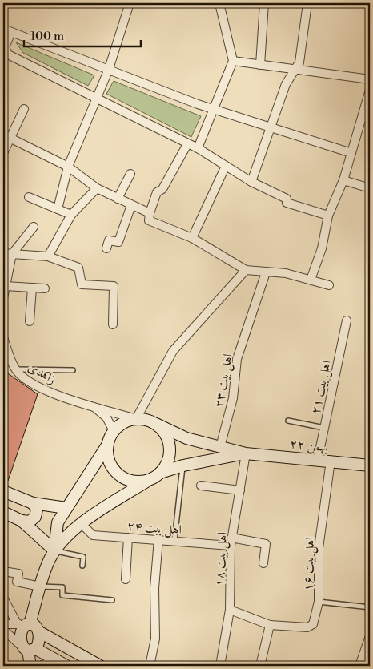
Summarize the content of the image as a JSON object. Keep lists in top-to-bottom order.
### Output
{
  "streets": {
    "street": [
      "زاهدی",
      "اهل بیت ۲۳",
      "اهل بیت ۲۱",
      "۲۲ بهمن",
      "اهل بیت ۲۴",
      "اهل بیت ۱۸",
      "اهل بیت ۱۶"
    ]
  },
  "crossings": [
    ["زاهدی", "۲۲ بهمن"],
    ["اهل بیت ۲۳", "۲۲ بهمن"],
    ["اهل بیت ۲۱", "۲۲ بهمن"],
    ["۲۲ بهمن", "اهل بیت ۱۸"],
    ["۲۲ بهمن", "اهل بیت ۱۶"],
    ["اهل بیت ۲۴", "اهل بیت ۱۸"],
    ["اهل بیت ۱۸", "اهل بیت ۱۶"]
  ],
  "scale_bar": "100 m"
}
